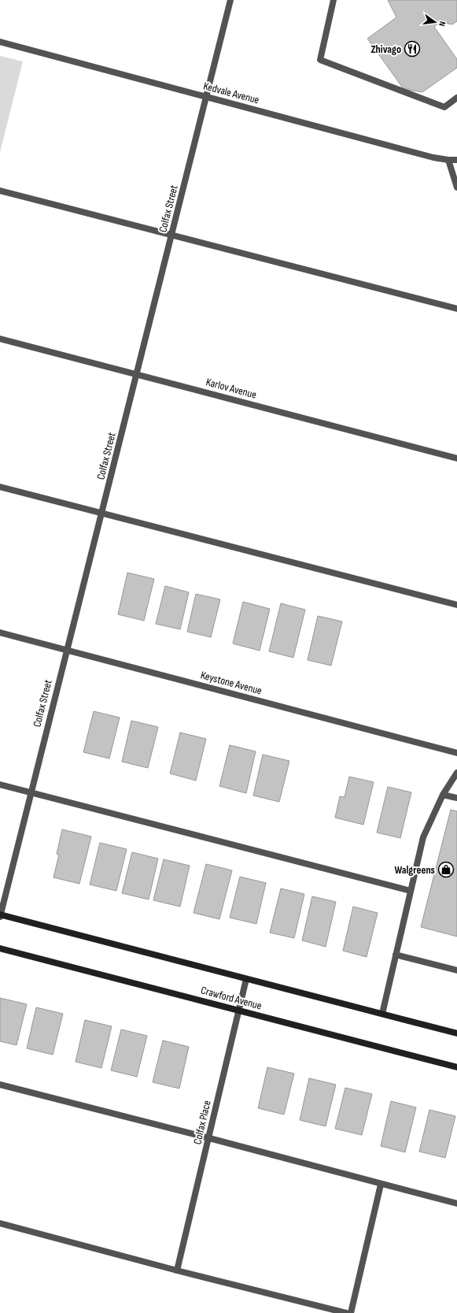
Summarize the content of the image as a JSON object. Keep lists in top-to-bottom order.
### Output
{
  "streets": {
    "main road": ["Crawford Avenue"],
    "street": [
      "Kedvale Avenue",
      "Colfax Street",
      "Karlov Avenue",
      "Keystone Avenue",
      "Colfax Place"
    ]
  },
  "crossings": [
    ["Kedvale Avenue", "Colfax Street"],
    ["Colfax Street", "Karlov Avenue"],
    ["Colfax Street", "Keystone Avenue"],
    ["Colfax Street", "Crawford Avenue"],
    ["Crawford Avenue", "Colfax Place"]
  ],
  "places": {
    "restaurant": ["Zhivago"],
    "shop": ["Walgreens"]
  },
  "north": "right"
}
